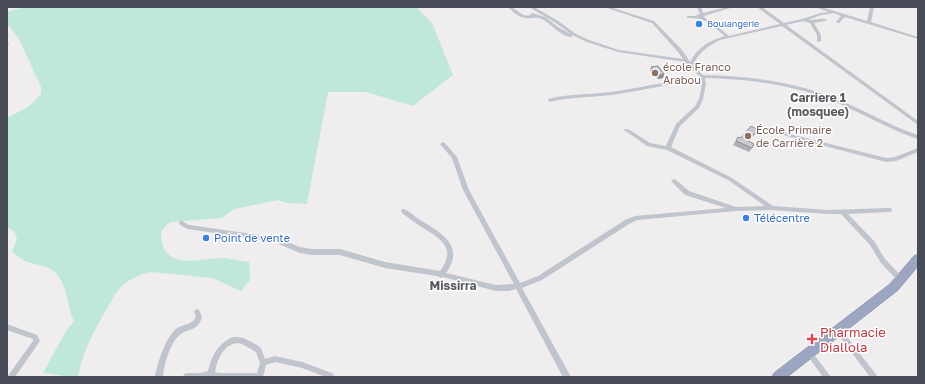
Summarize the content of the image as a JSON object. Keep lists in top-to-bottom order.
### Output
{
  "districts": ["Carriere 1 (mosquee)", "Missirra"],
  "places": {
    "other": [
      "Boulangerie",
      "école Franco Arabou",
      "École Primaire de Carrière 2",
      "Télécentre",
      "Point de vente"
    ],
    "health": ["Pharmacie Diallola"]
  }
}
